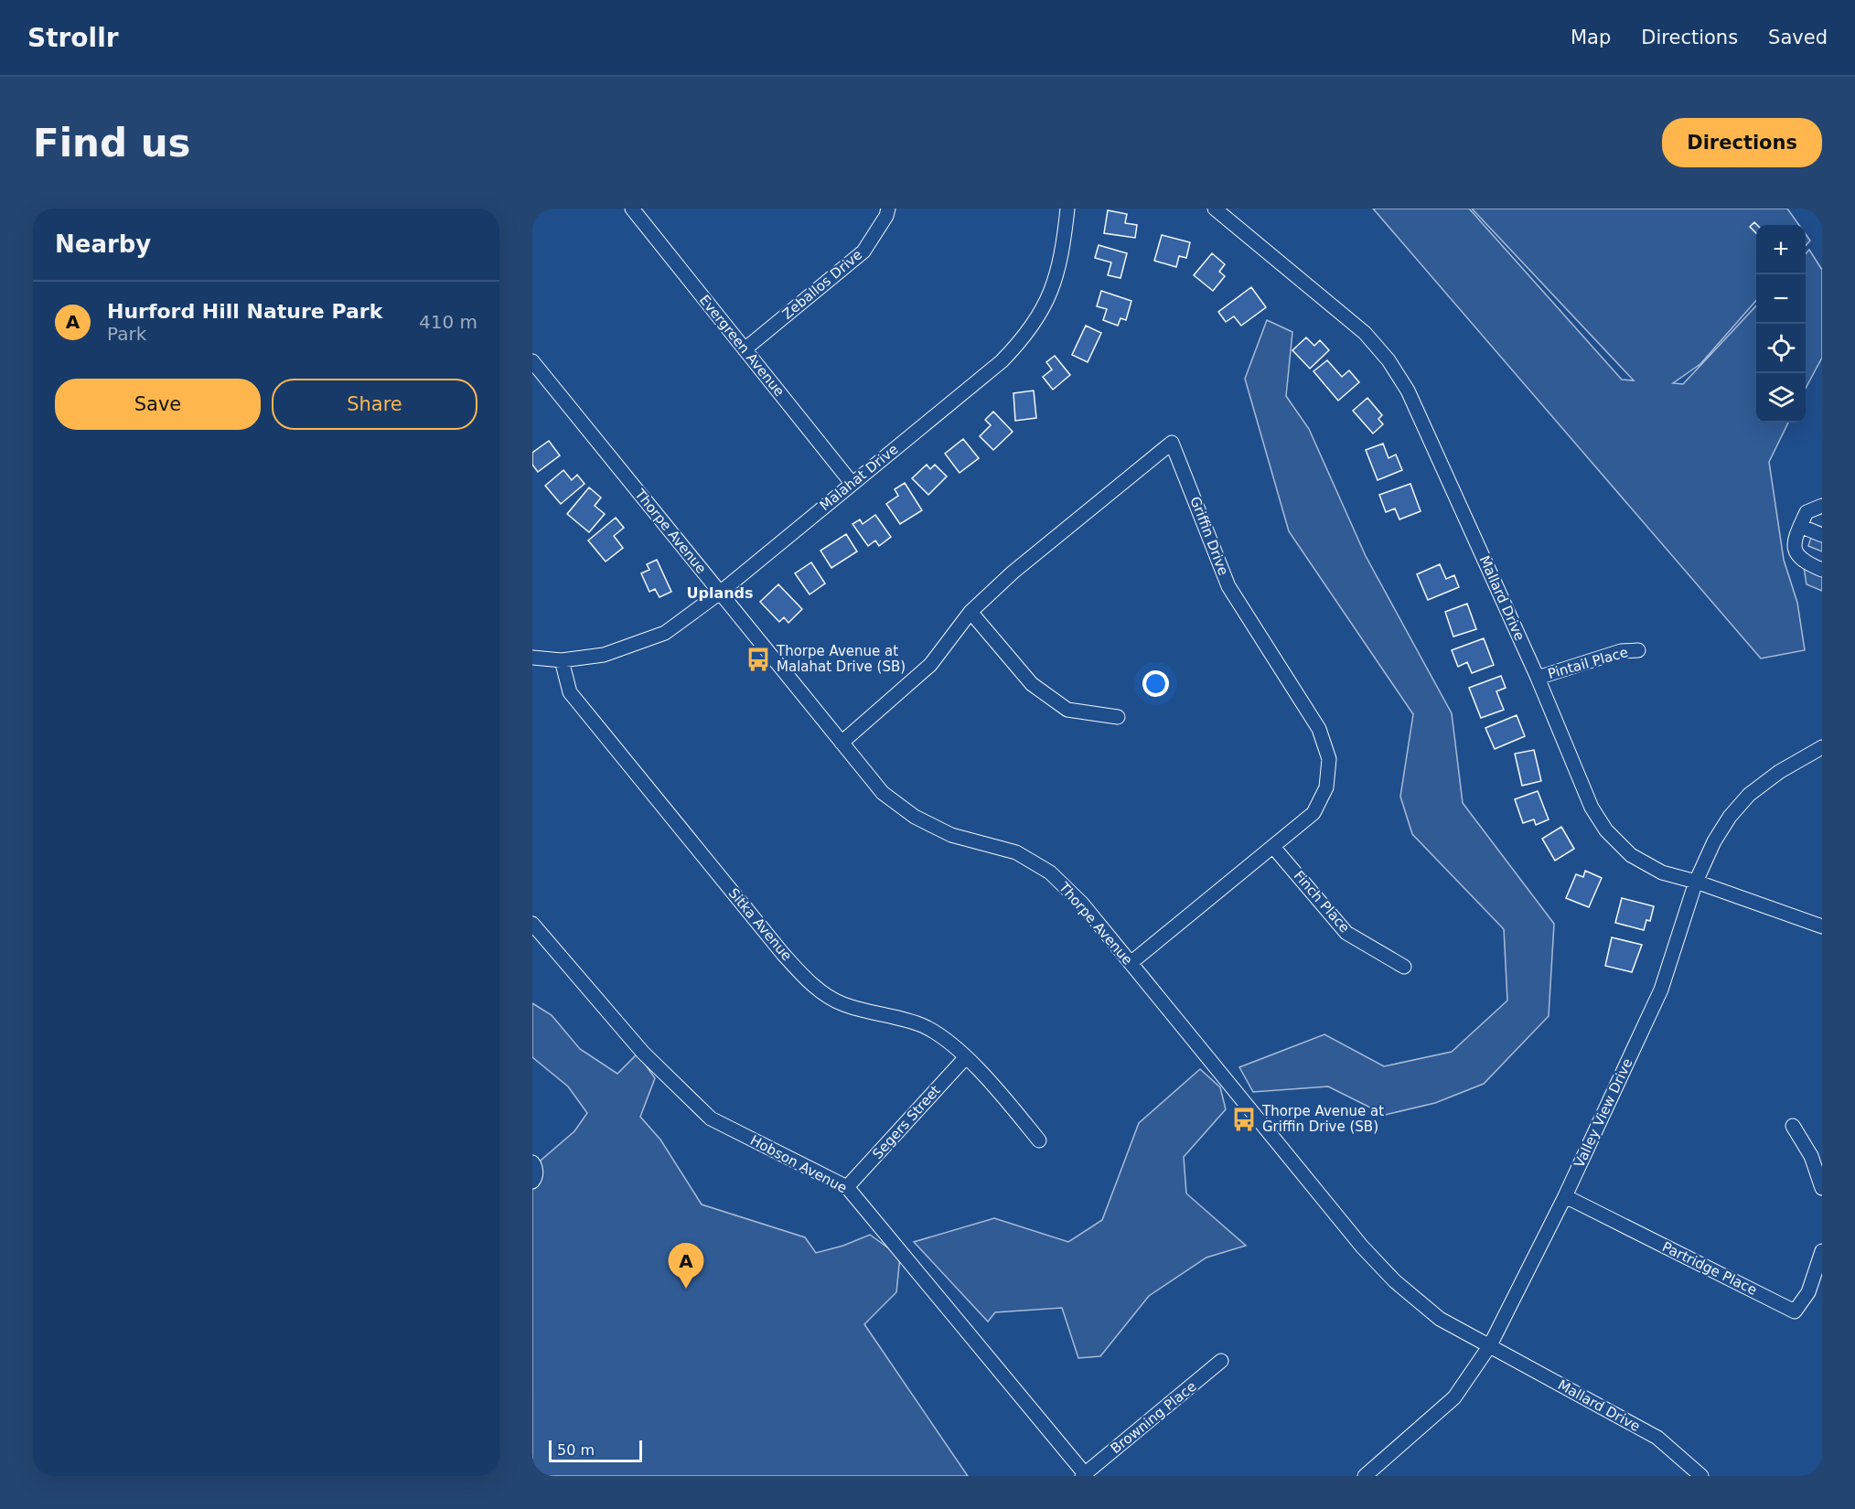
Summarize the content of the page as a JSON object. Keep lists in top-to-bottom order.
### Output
{
  "streets": {
    "street": [
      "Zeballos Drive",
      "Evergreen Avenue",
      "Malahat Drive",
      "Thorpe Avenue",
      "Griffin Drive",
      "Mallard Drive",
      "Pintail Place",
      "Finch Place",
      "Sitka Avenue",
      "Valley View Drive",
      "Segers Street",
      "Hobson Avenue",
      "Partridge Place",
      "Browning Place"
    ]
  },
  "crossings": [
    ["Zeballos Drive", "Evergreen Avenue"],
    ["Evergreen Avenue", "Malahat Drive"],
    ["Malahat Drive", "Thorpe Avenue"],
    ["Malahat Drive", "Sitka Avenue"],
    ["Thorpe Avenue", "Griffin Drive"],
    ["Thorpe Avenue", "Mallard Drive"],
    ["Thorpe Avenue", "Valley View Drive"],
    ["Griffin Drive", "Finch Place"],
    ["Mallard Drive", "Pintail Place"],
    ["Mallard Drive", "Valley View Drive"],
    ["Sitka Avenue", "Segers Street"],
    ["Valley View Drive", "Partridge Place"],
    ["Segers Street", "Hobson Avenue"],
    ["Hobson Avenue", "Browning Place"]
  ],
  "districts": ["Uplands"],
  "places": {
    "bus stop": ["Thorpe Avenue at Malahat Drive (SB)", "Thorpe Avenue at Griffin Drive (SB)"]
  },
  "scale_bar": "50 m",
  "page": {
    "header": "Strollr",
    "nav": ["Map", "Directions", "Saved"],
    "buttons": [
      "Directions",
      ["Save", "Share"]
    ],
    "title": "Find us",
    "heading": "Nearby",
    "map_buttons": ["+", "−"],
    "list": [
      {
        "mark": "A",
        "name": "Hurford Hill Nature Park",
        "note": "Park",
        "value": "410 m"
      }
    ],
    "pins": "A",
    "scale": "50 m"
  }
}
